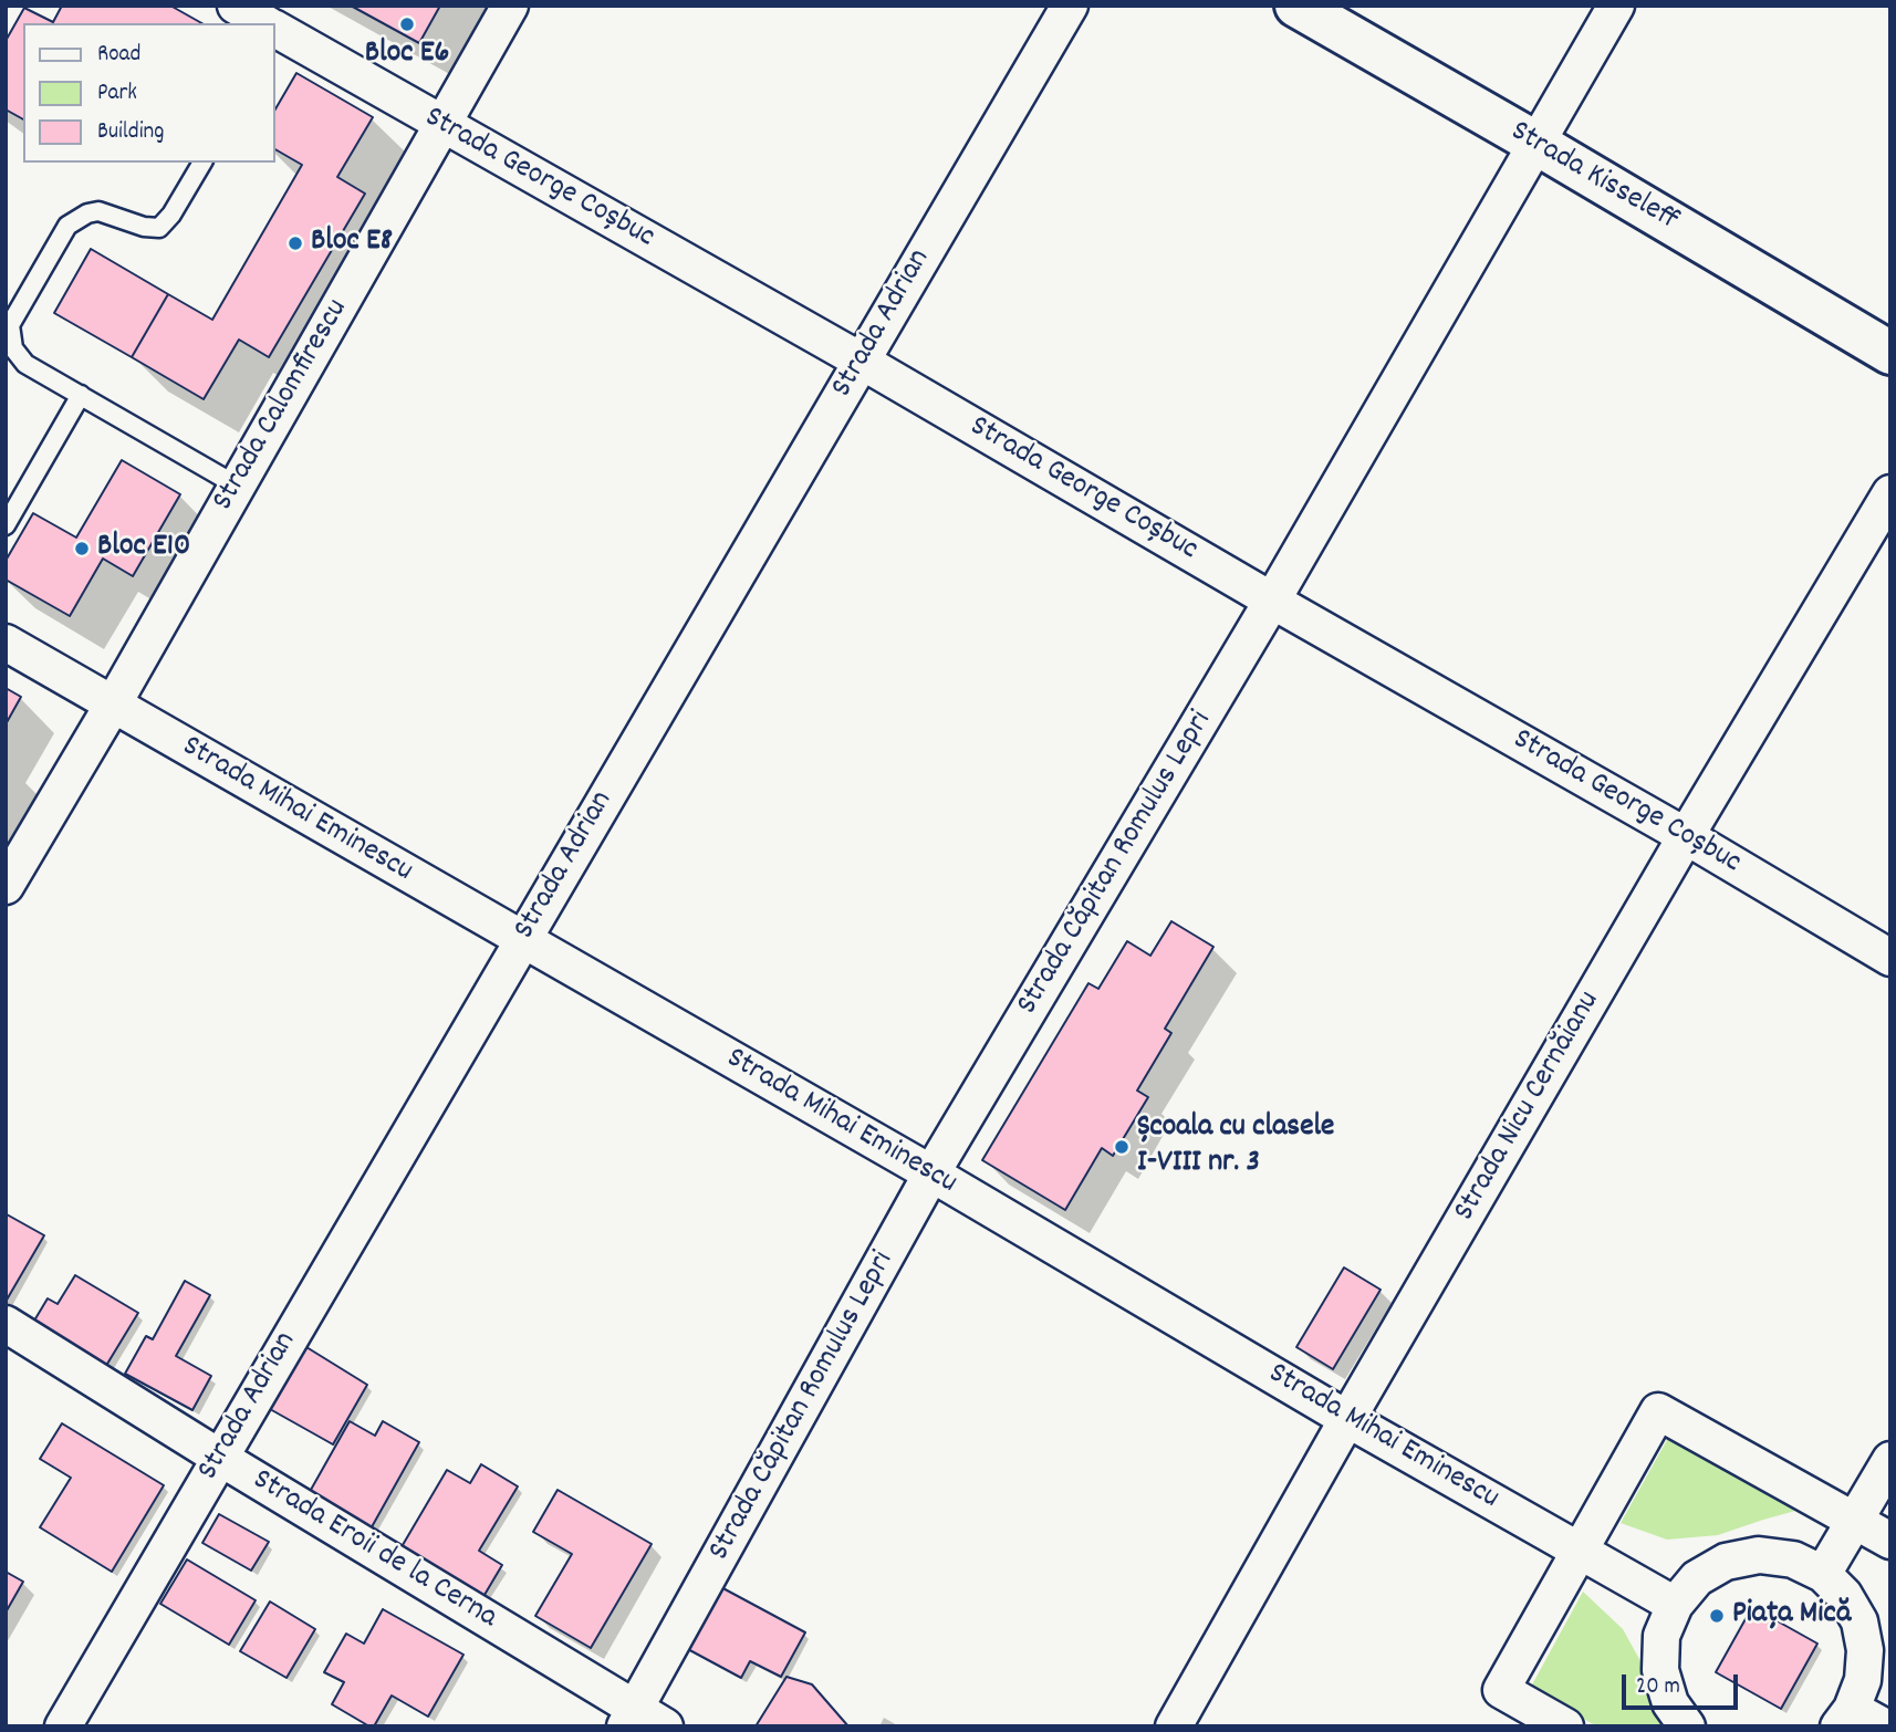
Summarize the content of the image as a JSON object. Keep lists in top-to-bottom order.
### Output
{
  "streets": {
    "street": [
      "Strada Kisseleff",
      "Strada George Coșbuc",
      "Strada Adrian",
      "Strada Calomfirescu",
      "Strada Mihai Eminescu",
      "Strada Căpitan Romulus Lepri",
      "Strada Nicu Cernăianu",
      "Strada Eroii de la Cerna"
    ]
  },
  "crossings": [
    ["Strada Kisseleff", "Strada Căpitan Romulus Lepri"],
    ["Strada George Coșbuc", "Strada Adrian"],
    ["Strada George Coșbuc", "Strada Calomfirescu"],
    ["Strada George Coșbuc", "Strada Căpitan Romulus Lepri"],
    ["Strada George Coșbuc", "Strada Nicu Cernăianu"],
    ["Strada Adrian", "Strada Mihai Eminescu"],
    ["Strada Adrian", "Strada Eroii de la Cerna"],
    ["Strada Calomfirescu", "Strada Mihai Eminescu"],
    ["Strada Mihai Eminescu", "Strada Căpitan Romulus Lepri"],
    ["Strada Mihai Eminescu", "Strada Nicu Cernăianu"],
    ["Strada Căpitan Romulus Lepri", "Strada Eroii de la Cerna"]
  ],
  "places": [
    "Bloc E6",
    "Bloc E8",
    "Bloc E10",
    "Școala cu clasele I-VIII nr. 3",
    "Piața Mică"
  ],
  "legend": ["Road", "Park", "Building"],
  "scale_bar": "20 m"
}
